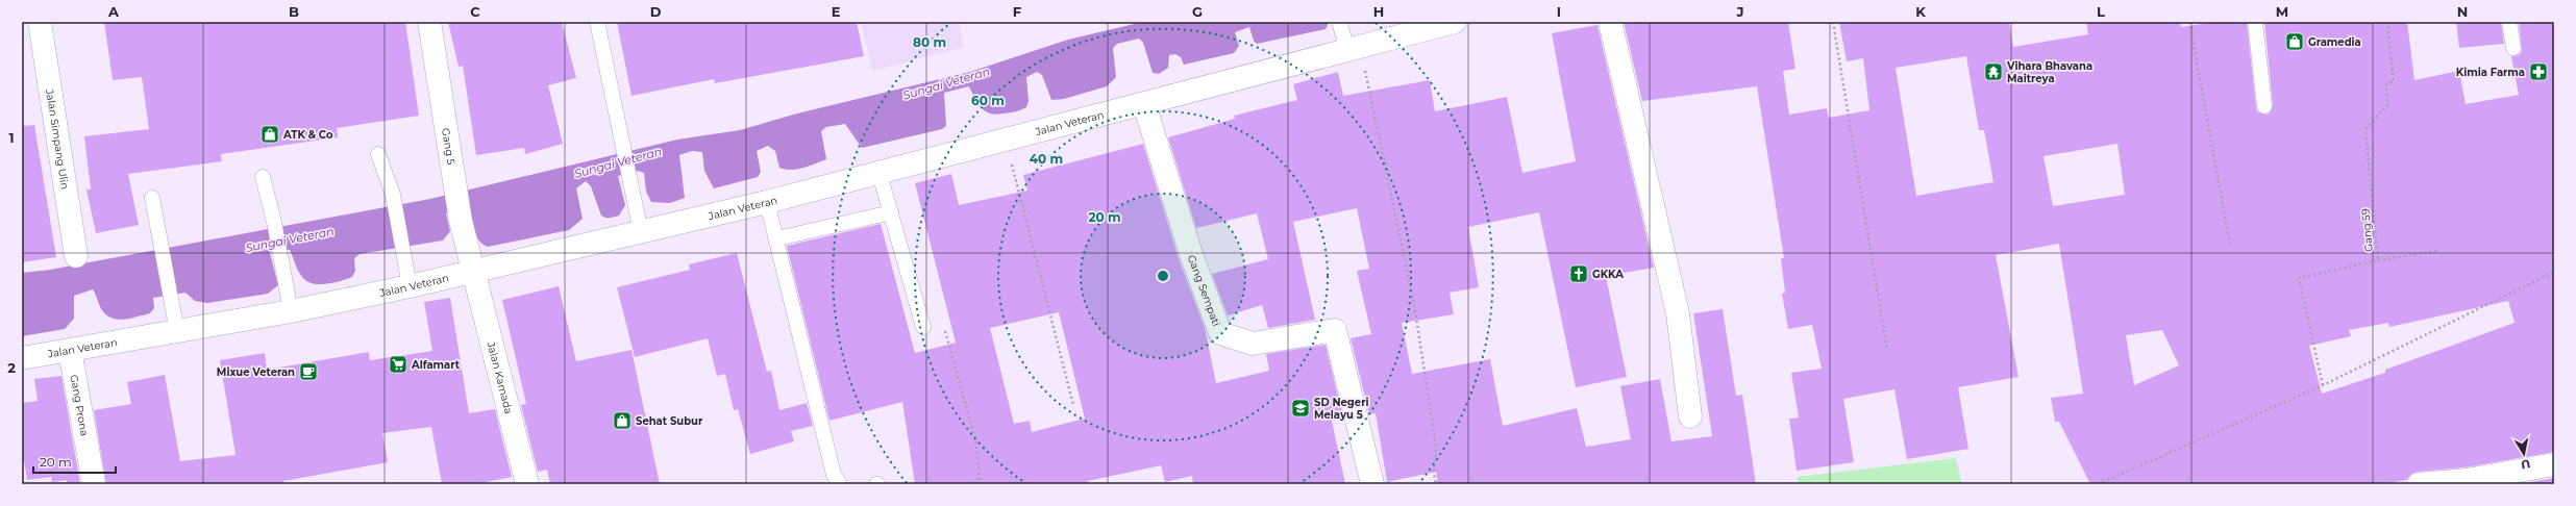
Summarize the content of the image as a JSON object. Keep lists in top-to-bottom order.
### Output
{
  "streets": {
    "main road": [
      "Jalan Veteran",
      "Jalan Simpang Ulin",
      "Gang 5",
      "Gang Sempati",
      "Jalan Kamada",
      "Gang Prona"
    ],
    "path": ["Gang 59"]
  },
  "crossings": [
    ["Jalan Veteran", "Gang 5"],
    ["Jalan Veteran", "Gang Sempati"],
    ["Jalan Veteran", "Jalan Kamada"],
    ["Jalan Veteran", "Gang Prona"],
    ["Gang 5", "Jalan Kamada"]
  ],
  "water": ["Sungai Veteran"],
  "places": {
    "shop": ["Gramedia", "ATK & Co", "Sehat Subur"],
    "temple": ["Vihara Bhavana Maitreya"],
    "pharmacy": ["Kimia Farma"],
    "church": ["GKKA"],
    "supermarket": ["Alfamart"],
    "cafe": ["Mixue Veteran"],
    "school or university": ["SD Negeri Melayu 5"]
  },
  "scale_bar": "20 m",
  "north": "bottom",
  "grid": {
    "columns": [
      "A",
      "B",
      "C",
      "D",
      "E",
      "F",
      "G",
      "H",
      "I",
      "J",
      "K",
      "L",
      "M",
      "N"
    ],
    "rows": ["1", "2"]
  },
  "rings": [
    "80 m",
    "60 m",
    "40 m",
    "20 m"
  ]
}
